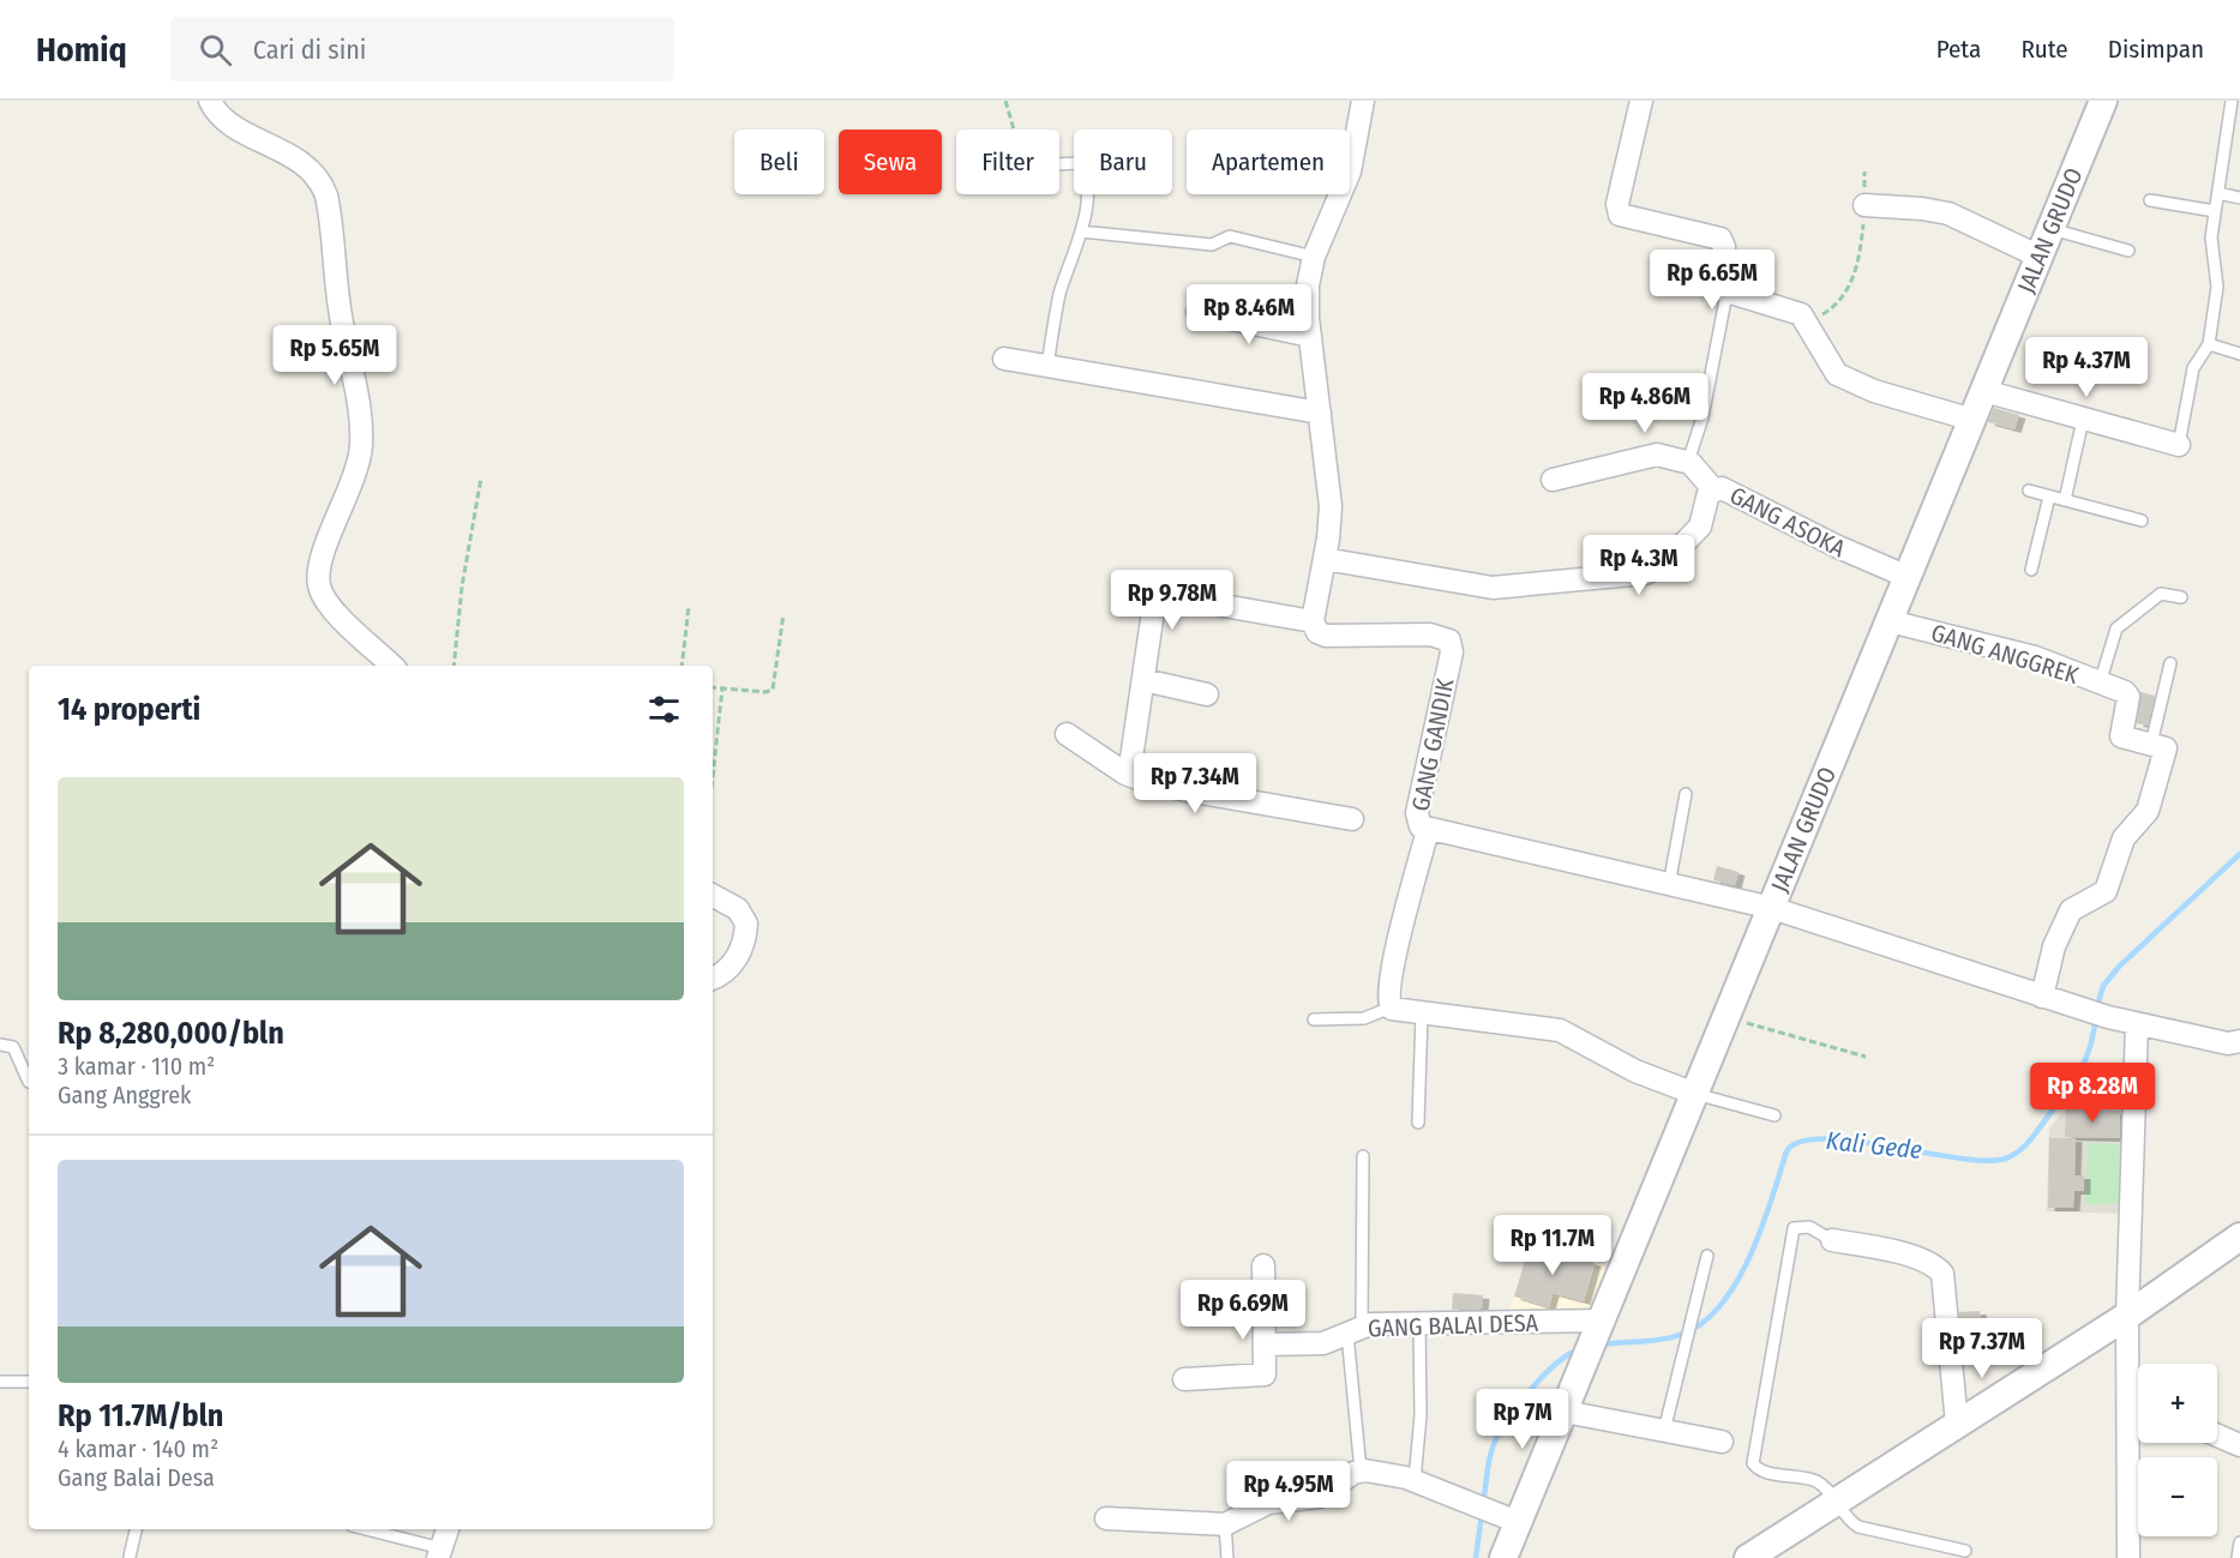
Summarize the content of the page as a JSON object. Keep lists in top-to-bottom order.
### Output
{
  "streets": {
    "street": [
      "JALAN GRUDO",
      "GANG ASOKA",
      "GANG ANGGREK",
      "GANG GANDIK",
      "GANG BALAI DESA"
    ]
  },
  "crossings": [
    ["JALAN GRUDO", "GANG ASOKA"],
    ["JALAN GRUDO", "GANG ANGGREK"],
    ["JALAN GRUDO", "GANG GANDIK"],
    ["JALAN GRUDO", "GANG BALAI DESA"]
  ],
  "water": ["Kali Gede"],
  "page": {
    "header": "Homiq",
    "search": "Cari di sini",
    "nav": ["Peta", "Rute", "Disimpan"],
    "chip": [
      "Beli",
      "Sewa",
      "Filter",
      "Baru",
      "Apartemen"
    ],
    "price": [
      "Rp 6.65M",
      "Rp 8.46M",
      "Rp 5.65M",
      "Rp 4.37M",
      "Rp 4.86M",
      "Rp 4.3M",
      "Rp 9.78M",
      "Rp 7.34M",
      "Rp 8.28M",
      "Rp 11.7M",
      "Rp 6.69M",
      "Rp 7.37M",
      "Rp 7M",
      "Rp 4.95M"
    ],
    "heading": "14 properti",
    "list": [
      {
        "name": "Rp 8,280,000/bln",
        "note": "3 kamar · 110 m² · Gang Anggrek"
      },
      {
        "name": "Rp 11.7M/bln",
        "note": "4 kamar · 140 m² · Gang Balai Desa"
      }
    ],
    "map_buttons": ["+", "−"]
  }
}
